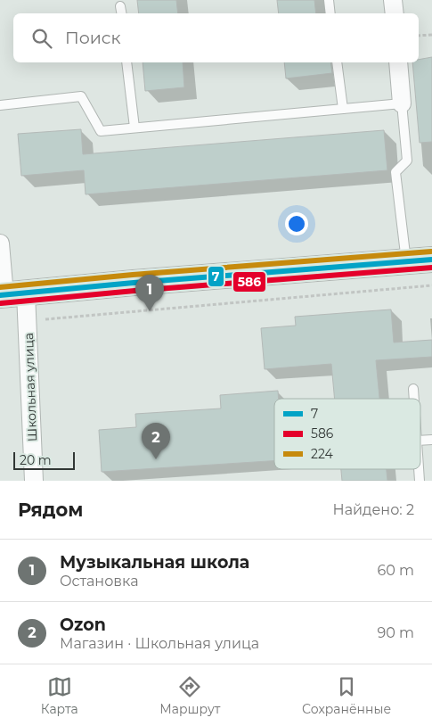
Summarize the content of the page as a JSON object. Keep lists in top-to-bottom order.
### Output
{
  "streets": {
    "street": ["Школьная улица"]
  },
  "lines": ["transit line 224", "transit line 7", "transit line 586"],
  "legend": ["7", "586", "224"],
  "scale_bar": "20 m",
  "page": {
    "search": "Поиск",
    "pins": ["1", "2"],
    "scale": "20 m",
    "heading": ["Рядом", "Найдено: 2"],
    "list": [
      {
        "mark": "1",
        "name": "Музыкальная школа",
        "note": "Остановка",
        "value": "60 m"
      },
      {
        "mark": "2",
        "name": "Ozon",
        "note": "Магазин · Школьная улица",
        "value": "90 m"
      }
    ],
    "nav": ["Карта", "Маршрут", "Сохранённые"]
  }
}
